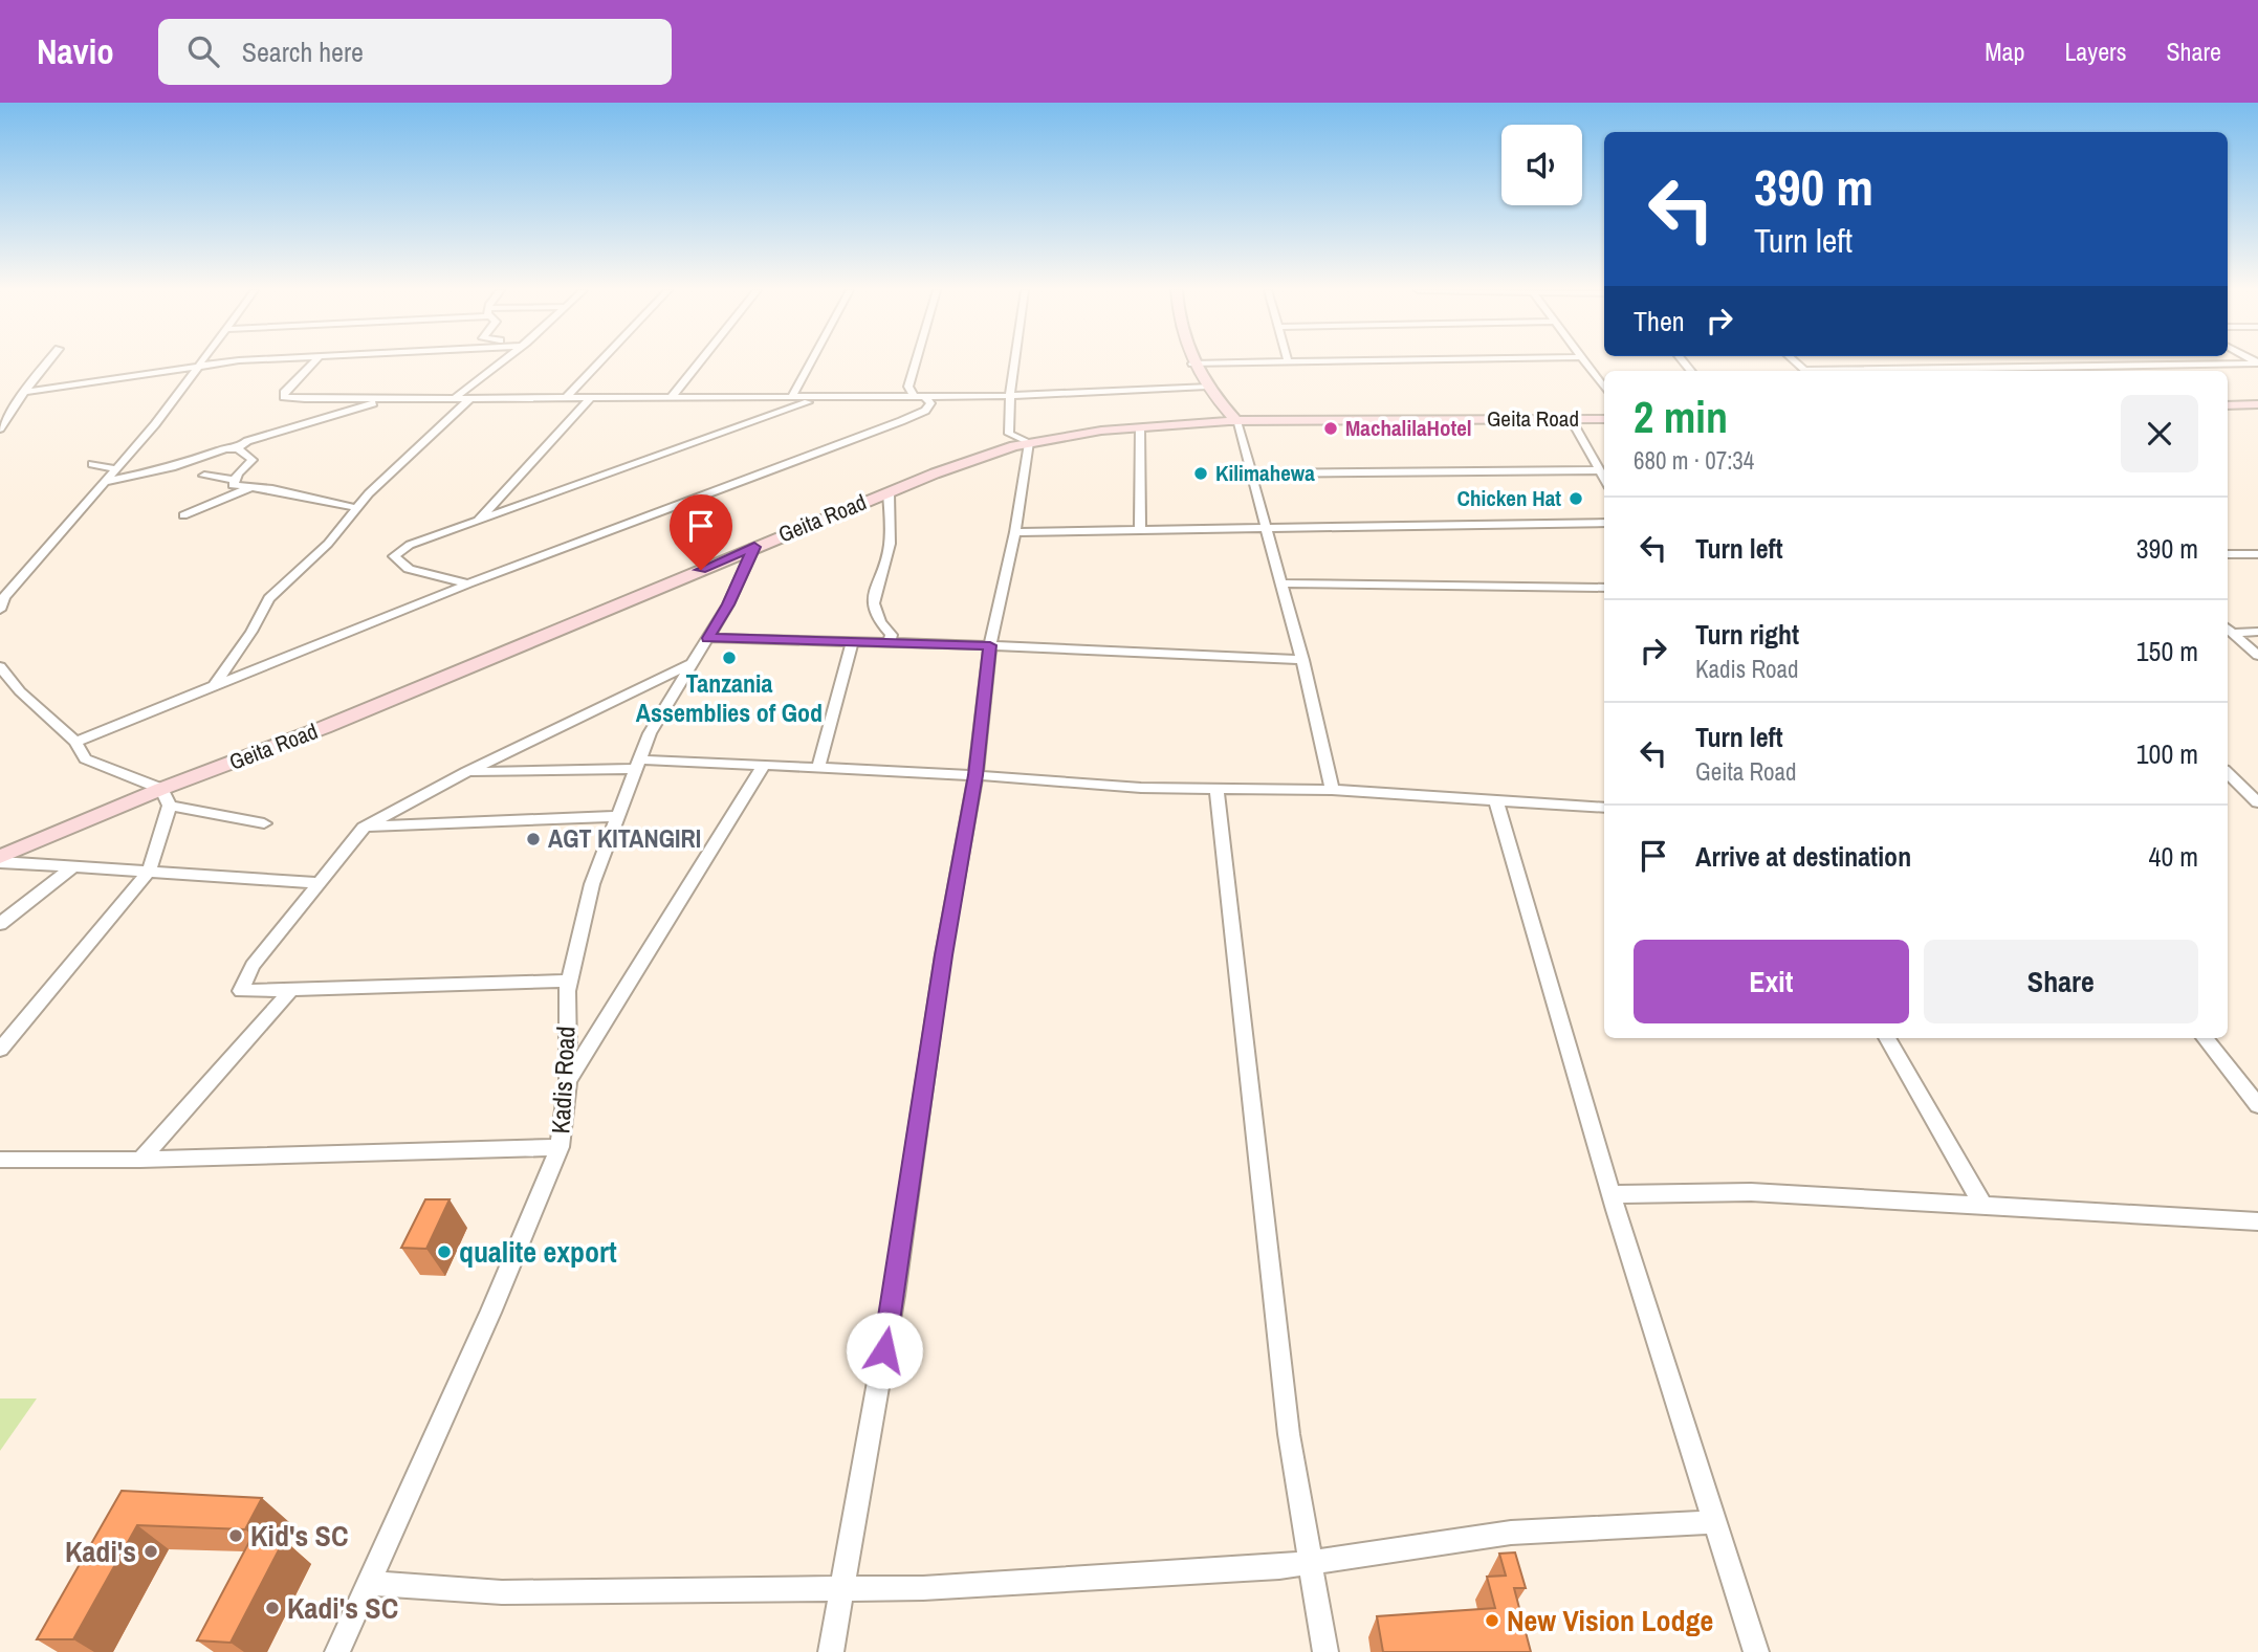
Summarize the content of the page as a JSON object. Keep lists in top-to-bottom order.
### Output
{
  "streets": {
    "main road": ["Geita Road"],
    "street": ["Kadis Road"]
  },
  "crossings": [
    ["Geita Road", "Kadis Road"]
  ],
  "places": [
    "MachalilaHotel",
    "Kilimahewa",
    "Chicken Hat",
    "Tanzania Assemblies of God",
    "AGT KITANGIRI",
    "qualite export",
    "Kid's SC",
    "Kadi's",
    "Kadi's SC",
    "New Vision Lodge"
  ],
  "page": {
    "header": "Navio",
    "search": "Search here",
    "nav": ["Map", "Layers", "Share"],
    "turn": ["390 m", "Turn left"],
    "then": "Then",
    "heading": ["2 min", "680 m · 07:34"],
    "list": [
      {
        "name": "Turn left",
        "value": "390 m"
      },
      {
        "name": "Turn right",
        "note": "Kadis Road",
        "value": "150 m"
      },
      {
        "name": "Turn left",
        "note": "Geita Road",
        "value": "100 m"
      },
      {
        "name": "Arrive at destination",
        "value": "40 m"
      }
    ],
    "buttons": ["Exit", "Share"]
  }
}
